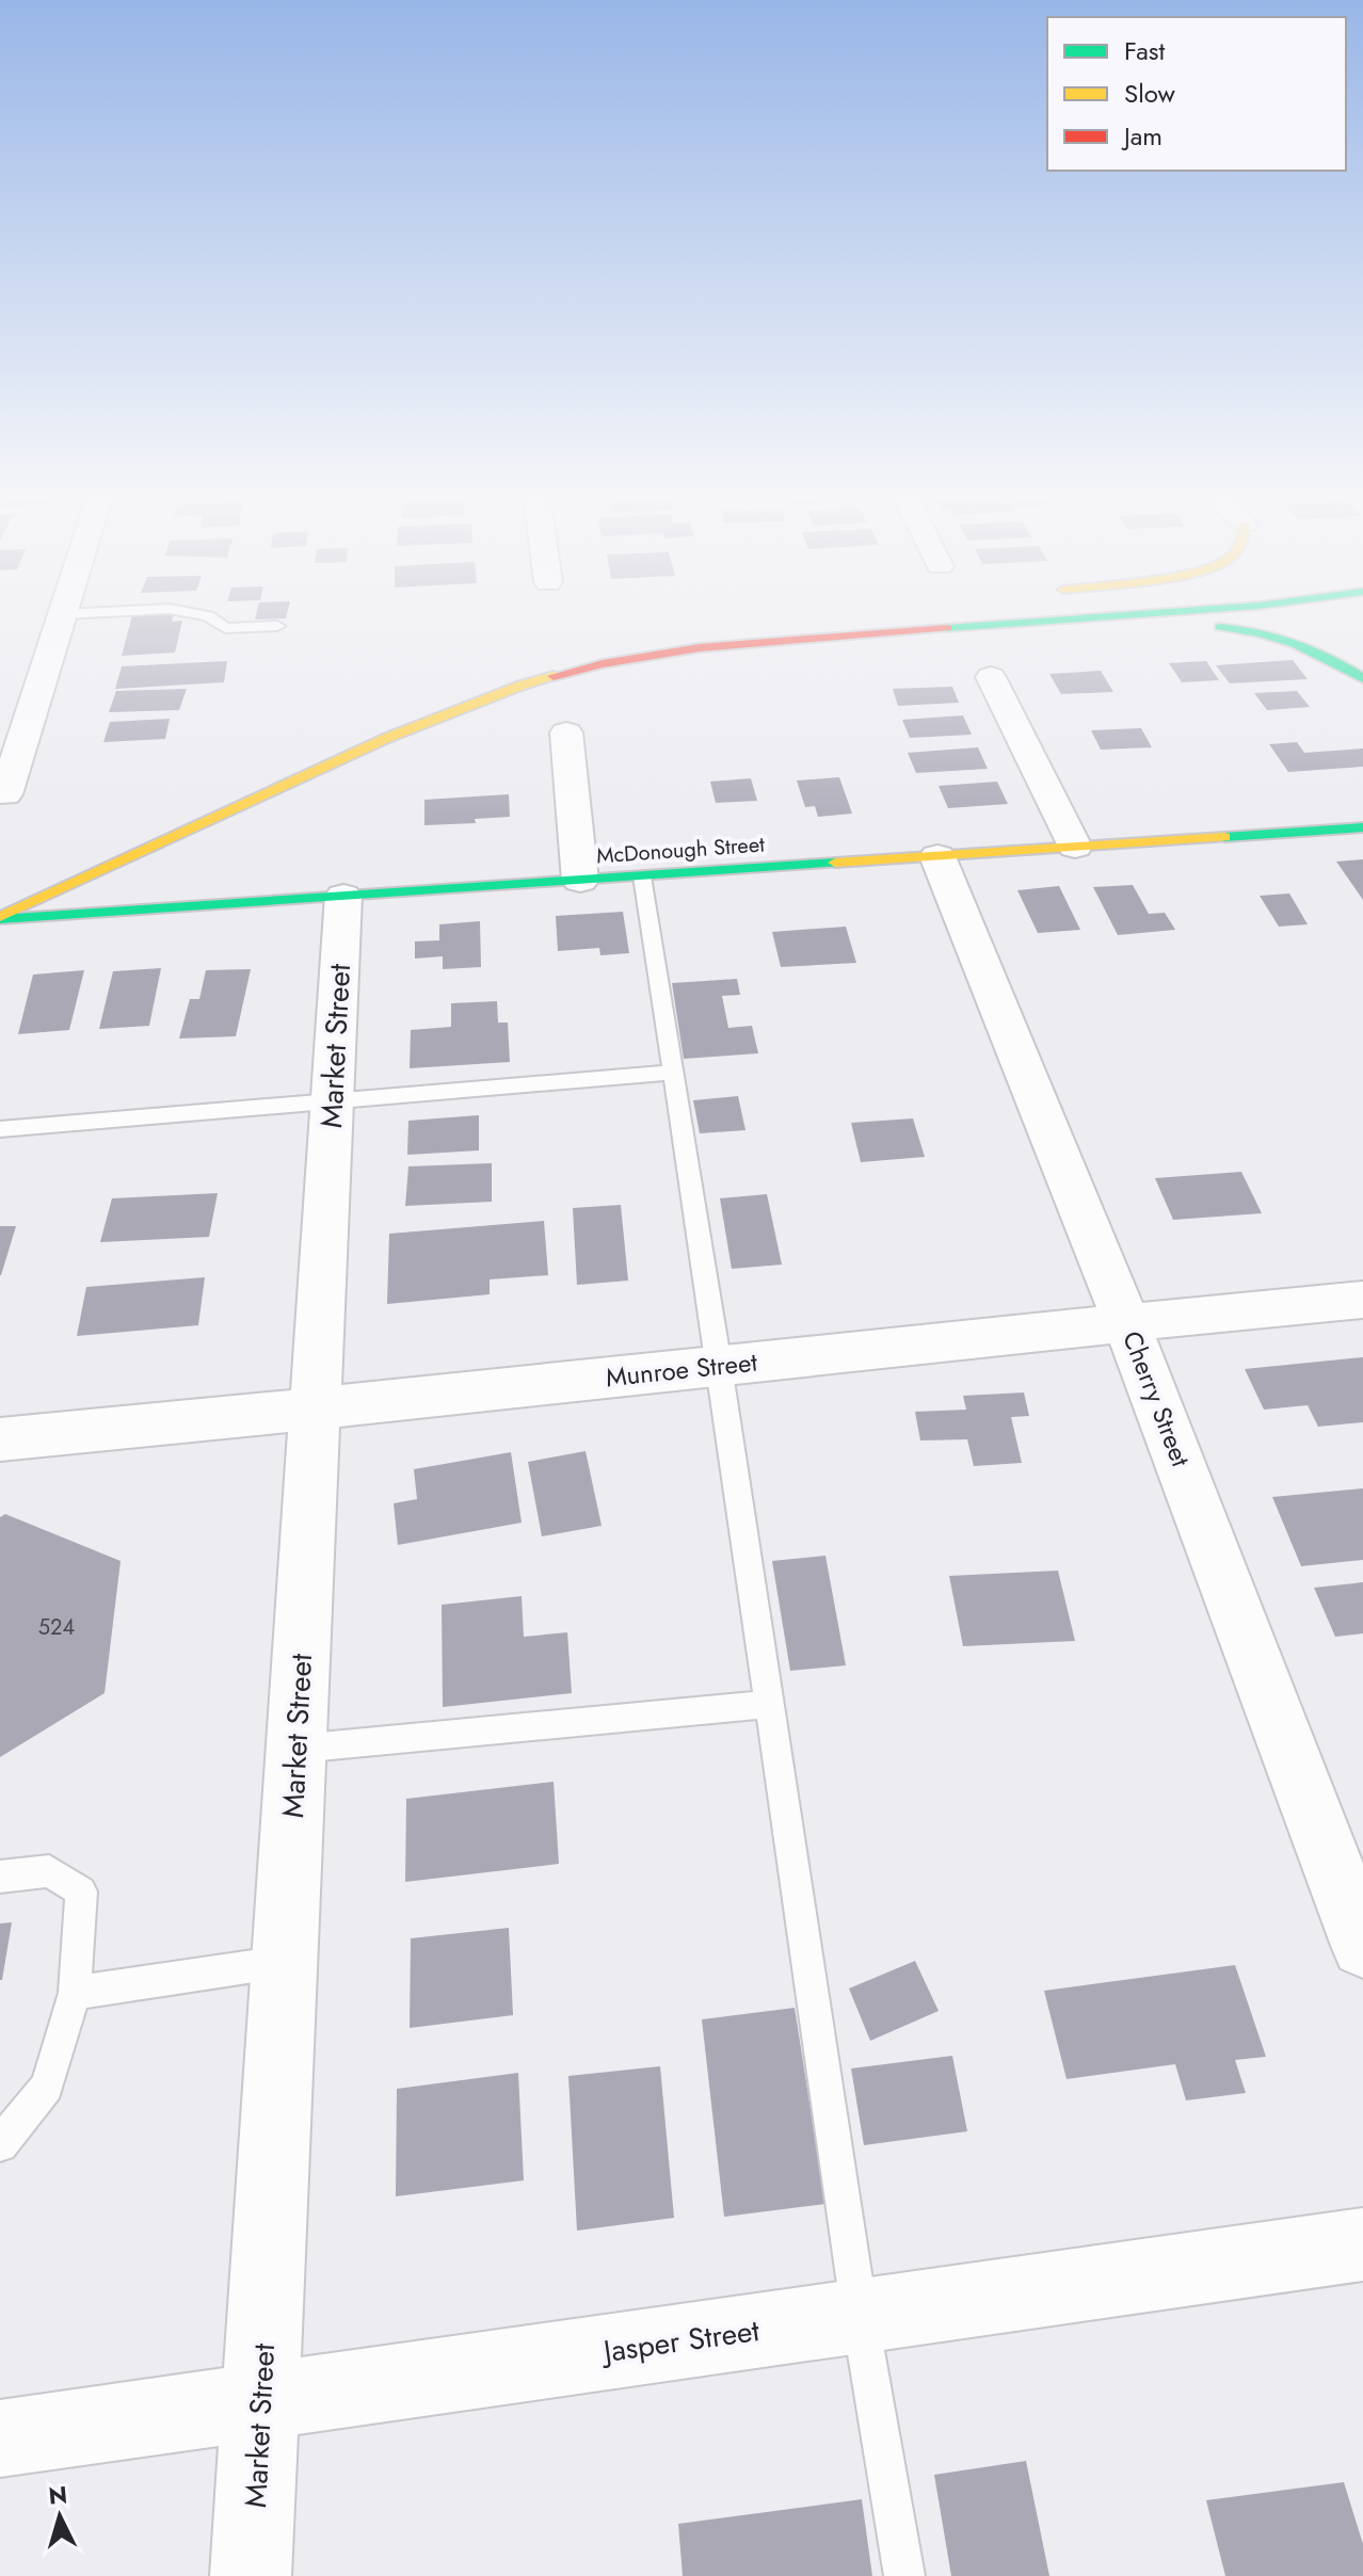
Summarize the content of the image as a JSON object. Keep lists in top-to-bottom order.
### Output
{
  "streets": {
    "street": [
      "McDonough Street",
      "Market Street",
      "Munroe Street",
      "Cherry Street",
      "Jasper Street"
    ]
  },
  "crossings": [
    ["McDonough Street", "Market Street"],
    ["McDonough Street", "Cherry Street"],
    ["Market Street", "Munroe Street"],
    ["Market Street", "Jasper Street"],
    ["Munroe Street", "Cherry Street"]
  ],
  "house_numbers": ["524"],
  "legend": ["Fast", "Slow", "Jam"],
  "north": "top"
}
